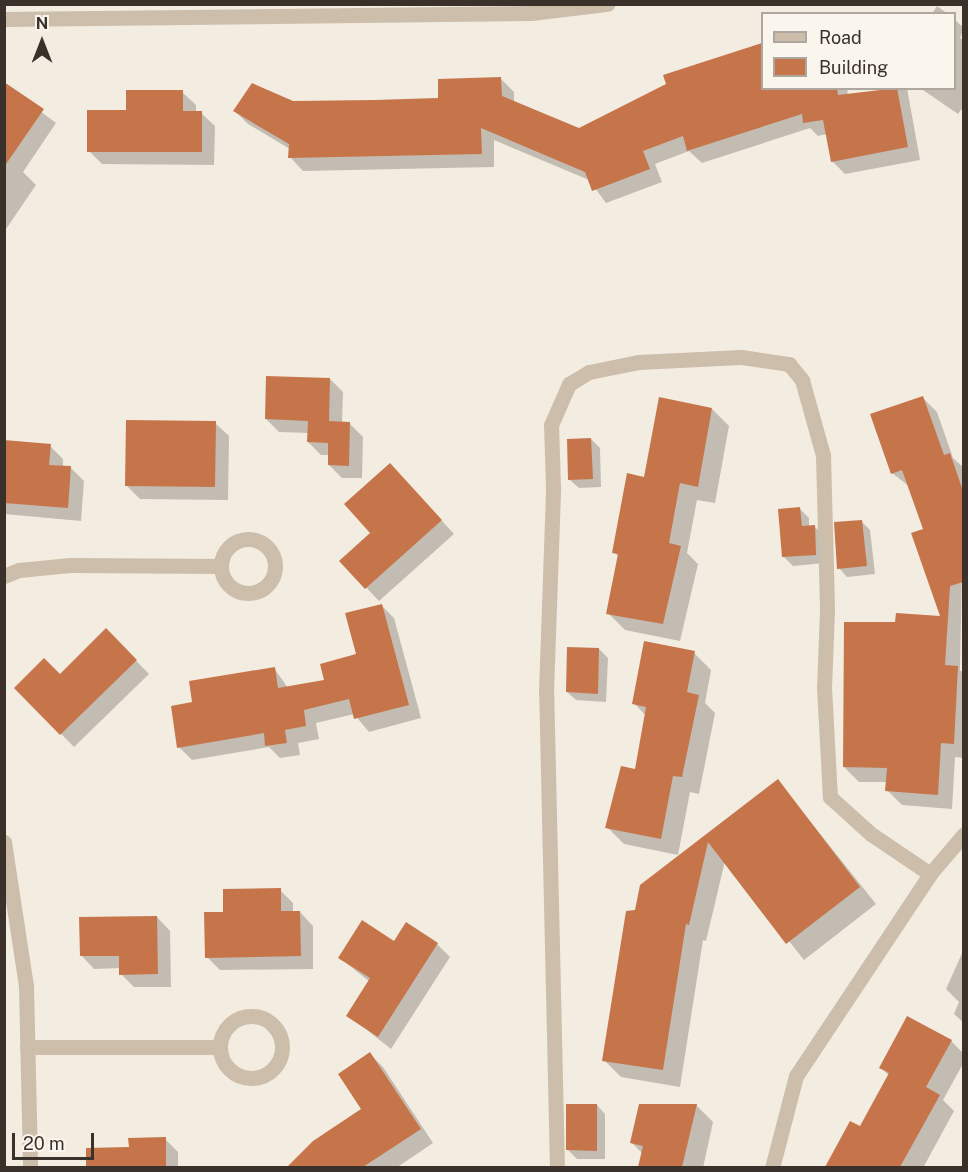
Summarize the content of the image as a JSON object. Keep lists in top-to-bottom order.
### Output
{
  "legend": ["Road", "Building"],
  "scale_bar": "20 m",
  "north": "top"
}
